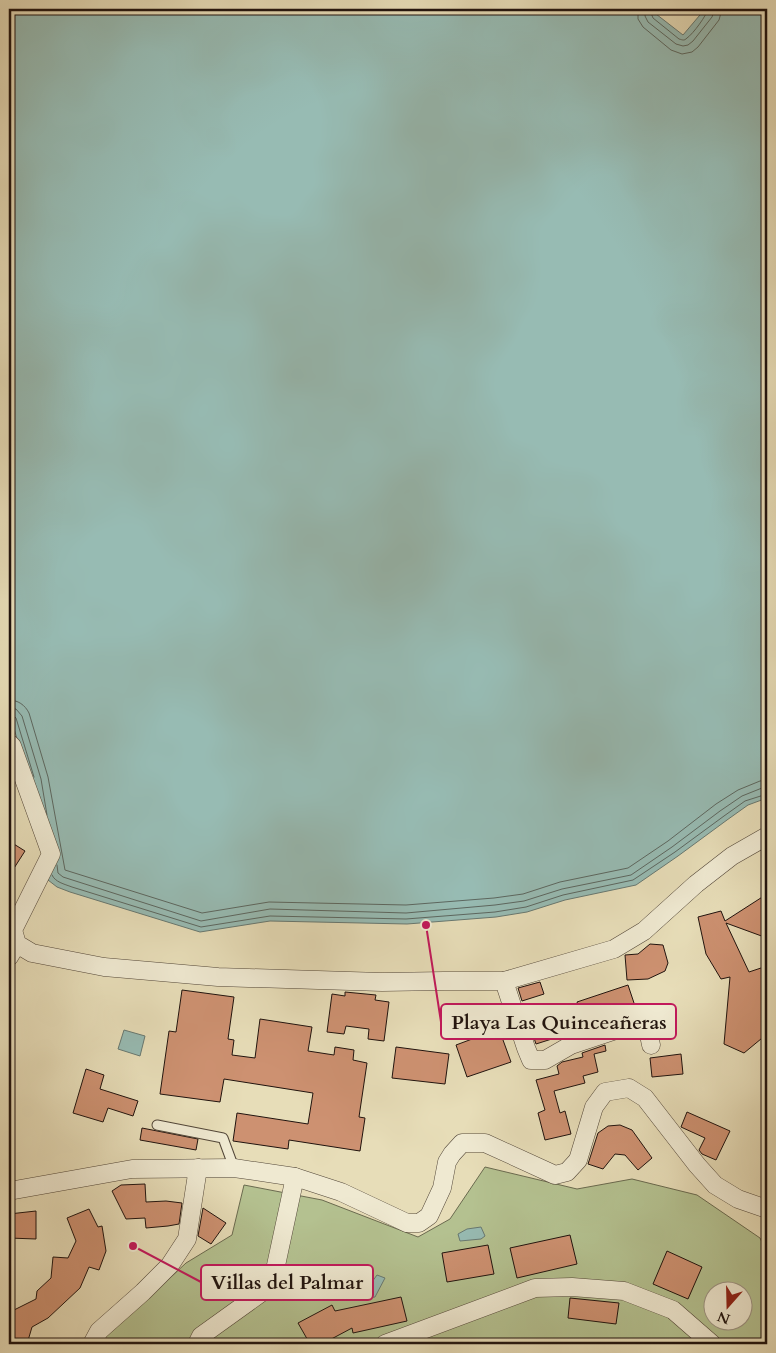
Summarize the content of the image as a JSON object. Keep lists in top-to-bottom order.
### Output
{
  "places": ["Playa Las Quinceañeras", "Villas del Palmar"],
  "north": "bottom"
}
